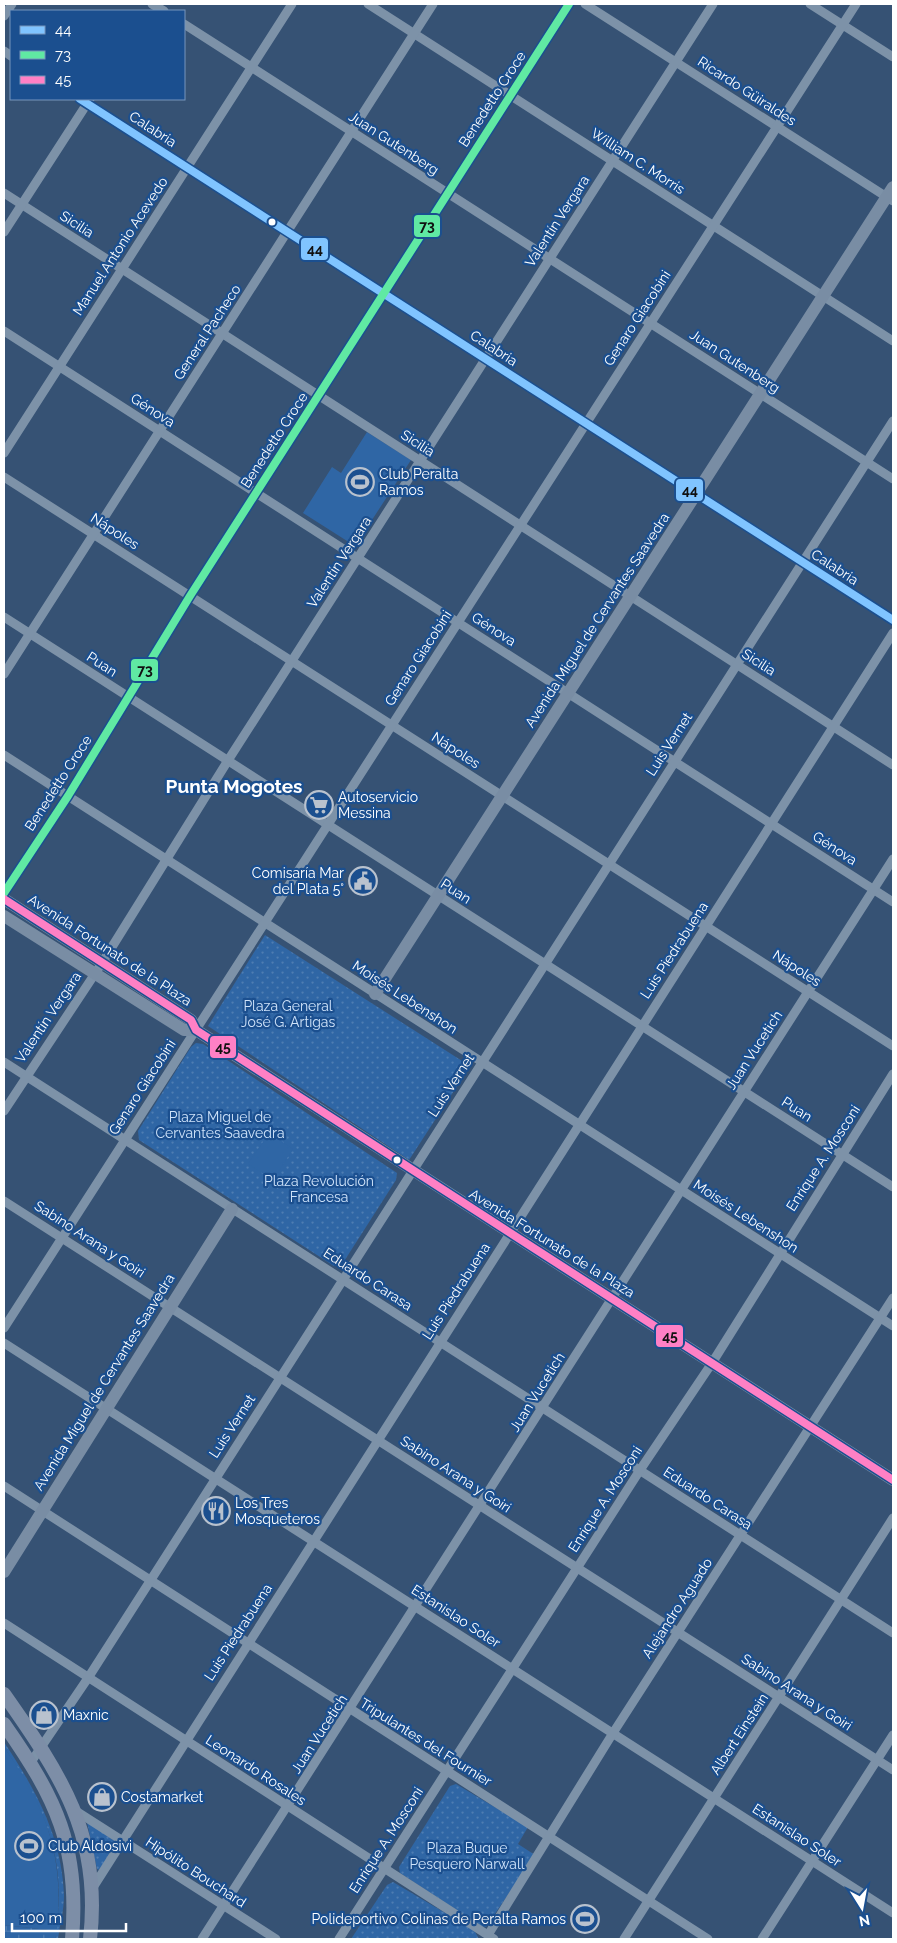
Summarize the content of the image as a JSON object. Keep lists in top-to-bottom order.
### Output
{
  "streets": {
    "street": [
      "Ricardo Güiraldes",
      "Benedetto Croce",
      "Calabria",
      "Juan Gutenberg",
      "William C. Morris",
      "Valentín Vergara",
      "Sicilia",
      "Manuel Antonio Acevedo",
      "Genaro Giacobini",
      "General Pacheco",
      "Génova",
      "Nápoles",
      "Avenida Miguel de Cervantes Saavedra",
      "Puan",
      "Luis Vernet",
      "Avenida Fortunato de la Plaza",
      "Luis Piedrabuena",
      "Moisés Lebenshon",
      "Juan Vucetich",
      "Enrique A. Mosconi",
      "Sabino Arana y Goiri",
      "Eduardo Carasa",
      "Alejandro Aguado",
      "Estanislao Soler",
      "Albert Einstein",
      "Tripulantes del Fournier",
      "Leonardo Rosales",
      "Hipólito Bouchard"
    ]
  },
  "crossings": [
    ["Ricardo Güiraldes", "Valentín Vergara"],
    ["Ricardo Güiraldes", "Genaro Giacobini"],
    ["Ricardo Güiraldes", "Avenida Miguel de Cervantes Saavedra"],
    ["Benedetto Croce", "Calabria"],
    ["Benedetto Croce", "Juan Gutenberg"],
    ["Benedetto Croce", "William C. Morris"],
    ["Benedetto Croce", "Sicilia"],
    ["Benedetto Croce", "Génova"],
    ["Benedetto Croce", "Nápoles"],
    ["Benedetto Croce", "Puan"],
    ["Benedetto Croce", "Moisés Lebenshon"],
    ["Calabria", "Valentín Vergara"],
    ["Calabria", "Manuel Antonio Acevedo"],
    ["Calabria", "Genaro Giacobini"],
    ["Calabria", "General Pacheco"],
    ["Calabria", "Avenida Miguel de Cervantes Saavedra"],
    ["Calabria", "Luis Vernet"],
    ["Juan Gutenberg", "Valentín Vergara"],
    ["Juan Gutenberg", "Manuel Antonio Acevedo"],
    ["Juan Gutenberg", "Genaro Giacobini"],
    ["Juan Gutenberg", "General Pacheco"],
    ["Juan Gutenberg", "Avenida Miguel de Cervantes Saavedra"],
    ["Juan Gutenberg", "Luis Vernet"],
    ["William C. Morris", "Valentín Vergara"],
    ["William C. Morris", "Genaro Giacobini"],
    ["William C. Morris", "General Pacheco"],
    ["William C. Morris", "Avenida Miguel de Cervantes Saavedra"],
    ["Valentín Vergara", "Sicilia"],
    ["Valentín Vergara", "Génova"],
    ["Valentín Vergara", "Nápoles"],
    ["Valentín Vergara", "Puan"],
    ["Valentín Vergara", "Avenida Fortunato de la Plaza"],
    ["Valentín Vergara", "Moisés Lebenshon"],
    ["Valentín Vergara", "Eduardo Carasa"],
    ["Sicilia", "Manuel Antonio Acevedo"],
    ["Sicilia", "Genaro Giacobini"],
    ["Sicilia", "General Pacheco"],
    ["Sicilia", "Avenida Miguel de Cervantes Saavedra"],
    ["Sicilia", "Luis Vernet"],
    ["Sicilia", "Luis Piedrabuena"],
    ["Manuel Antonio Acevedo", "Génova"],
    ["Genaro Giacobini", "Génova"],
    ["Genaro Giacobini", "Nápoles"],
    ["Genaro Giacobini", "Puan"],
    ["Genaro Giacobini", "Avenida Fortunato de la Plaza"],
    ["Genaro Giacobini", "Moisés Lebenshon"],
    ["Genaro Giacobini", "Sabino Arana y Goiri"],
    ["Genaro Giacobini", "Eduardo Carasa"],
    ["General Pacheco", "Génova"],
    ["General Pacheco", "Nápoles"],
    ["General Pacheco", "Puan"],
    ["Génova", "Avenida Miguel de Cervantes Saavedra"],
    ["Génova", "Luis Vernet"],
    ["Génova", "Luis Piedrabuena"],
    ["Génova", "Juan Vucetich"],
    ["Nápoles", "Avenida Miguel de Cervantes Saavedra"],
    ["Nápoles", "Luis Vernet"],
    ["Nápoles", "Luis Piedrabuena"],
    ["Nápoles", "Juan Vucetich"],
    ["Avenida Miguel de Cervantes Saavedra", "Puan"],
    ["Avenida Miguel de Cervantes Saavedra", "Moisés Lebenshon"],
    ["Avenida Miguel de Cervantes Saavedra", "Sabino Arana y Goiri"],
    ["Avenida Miguel de Cervantes Saavedra", "Eduardo Carasa"],
    ["Avenida Miguel de Cervantes Saavedra", "Estanislao Soler"],
    ["Avenida Miguel de Cervantes Saavedra", "Tripulantes del Fournier"],
    ["Puan", "Luis Vernet"],
    ["Puan", "Luis Piedrabuena"],
    ["Puan", "Juan Vucetich"],
    ["Puan", "Enrique A. Mosconi"],
    ["Luis Vernet", "Avenida Fortunato de la Plaza"],
    ["Luis Vernet", "Moisés Lebenshon"],
    ["Luis Vernet", "Sabino Arana y Goiri"],
    ["Luis Vernet", "Eduardo Carasa"],
    ["Luis Vernet", "Estanislao Soler"],
    ["Luis Vernet", "Tripulantes del Fournier"],
    ["Luis Vernet", "Leonardo Rosales"],
    ["Avenida Fortunato de la Plaza", "Luis Piedrabuena"],
    ["Avenida Fortunato de la Plaza", "Juan Vucetich"],
    ["Avenida Fortunato de la Plaza", "Enrique A. Mosconi"],
    ["Avenida Fortunato de la Plaza", "Alejandro Aguado"],
    ["Luis Piedrabuena", "Moisés Lebenshon"],
    ["Luis Piedrabuena", "Sabino Arana y Goiri"],
    ["Luis Piedrabuena", "Eduardo Carasa"],
    ["Luis Piedrabuena", "Estanislao Soler"],
    ["Luis Piedrabuena", "Tripulantes del Fournier"],
    ["Luis Piedrabuena", "Leonardo Rosales"],
    ["Luis Piedrabuena", "Hipólito Bouchard"],
    ["Moisés Lebenshon", "Juan Vucetich"],
    ["Moisés Lebenshon", "Enrique A. Mosconi"],
    ["Moisés Lebenshon", "Alejandro Aguado"],
    ["Juan Vucetich", "Sabino Arana y Goiri"],
    ["Juan Vucetich", "Eduardo Carasa"],
    ["Juan Vucetich", "Estanislao Soler"],
    ["Juan Vucetich", "Tripulantes del Fournier"],
    ["Juan Vucetich", "Leonardo Rosales"],
    ["Juan Vucetich", "Hipólito Bouchard"],
    ["Enrique A. Mosconi", "Sabino Arana y Goiri"],
    ["Enrique A. Mosconi", "Eduardo Carasa"],
    ["Enrique A. Mosconi", "Estanislao Soler"],
    ["Enrique A. Mosconi", "Tripulantes del Fournier"],
    ["Enrique A. Mosconi", "Leonardo Rosales"],
    ["Sabino Arana y Goiri", "Alejandro Aguado"],
    ["Sabino Arana y Goiri", "Albert Einstein"],
    ["Eduardo Carasa", "Alejandro Aguado"],
    ["Eduardo Carasa", "Albert Einstein"],
    ["Alejandro Aguado", "Estanislao Soler"],
    ["Alejandro Aguado", "Tripulantes del Fournier"],
    ["Alejandro Aguado", "Leonardo Rosales"],
    ["Estanislao Soler", "Albert Einstein"],
    ["Albert Einstein", "Tripulantes del Fournier"]
  ],
  "districts": ["Punta Mogotes"],
  "parks": [
    "Plaza General José G. Artigas",
    "Plaza Miguel de Cervantes Saavedra",
    "Plaza Revolución Francesa",
    "Plaza Buque Pesquero Narwall"
  ],
  "places": {
    "sports": ["Club Peralta Ramos", "Club Aldosivi", "Polideportivo Colinas de Peralta Ramos"],
    "supermarket": ["Autoservicio Messina"],
    "public building": ["Comisaría Mar del Plata 5°"],
    "restaurant": ["Los Tres Mosqueteros"],
    "shop": ["Maxnic", "Costamarket"]
  },
  "lines": ["transit line 73", "transit line 44", "transit line 45"],
  "legend": ["44", "73", "45"],
  "scale_bar": "100 m",
  "north": "bottom"
}
